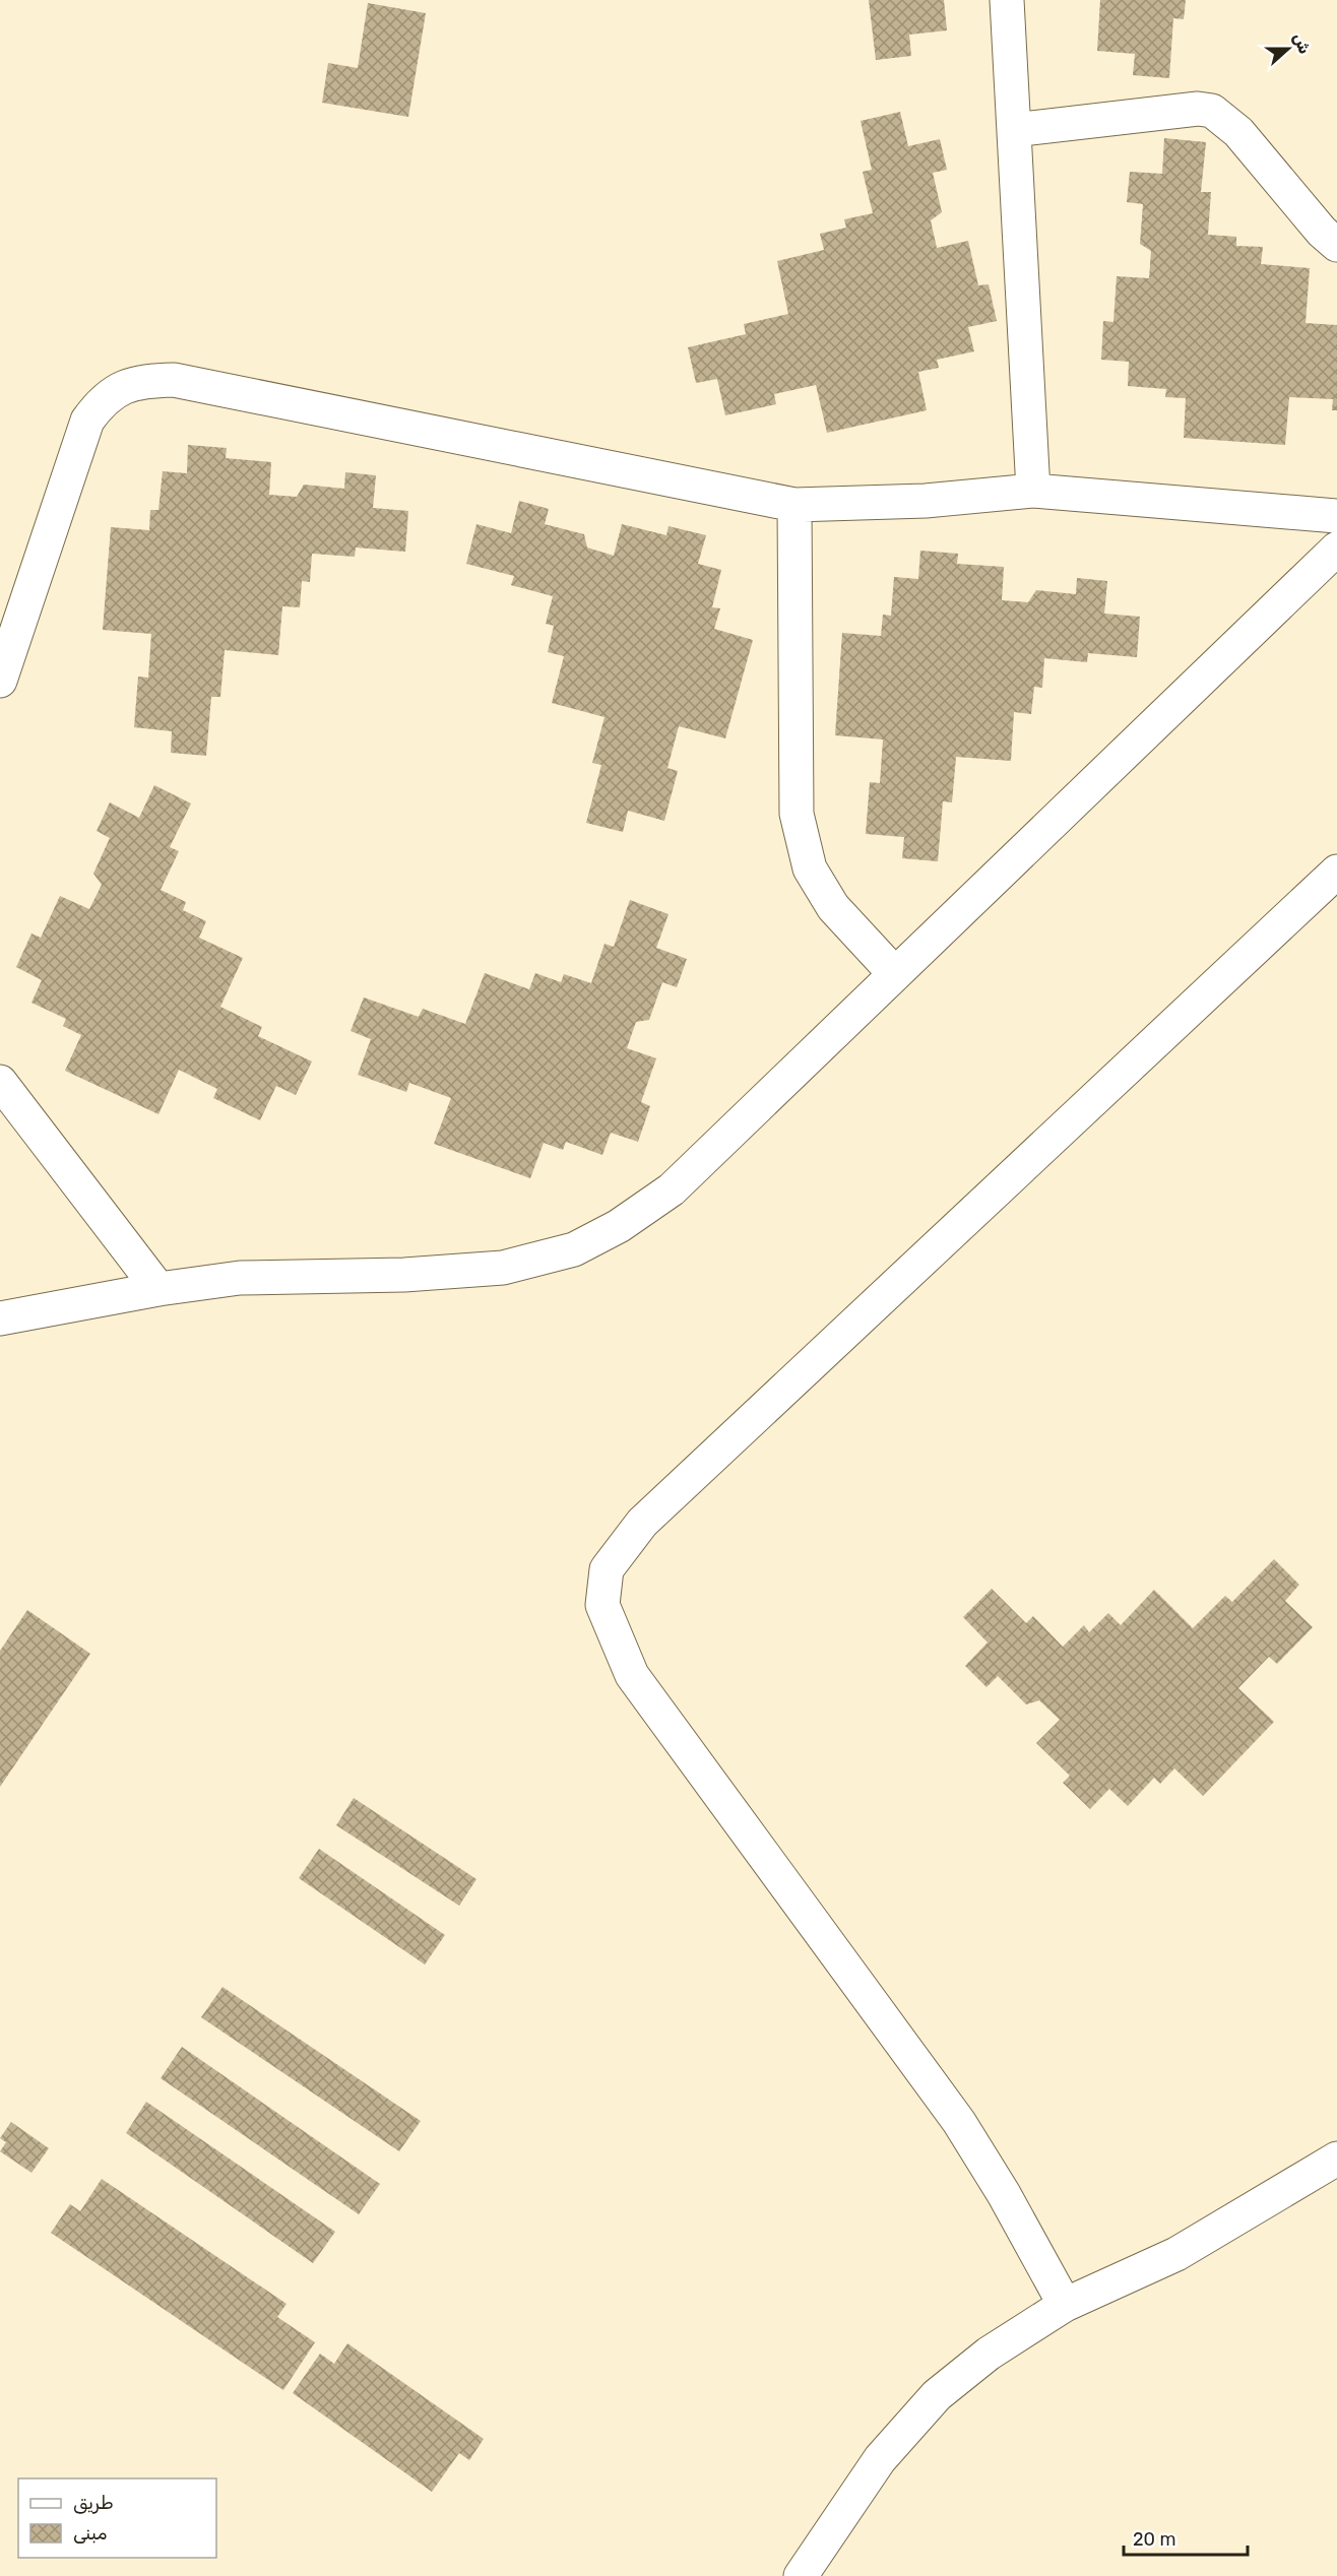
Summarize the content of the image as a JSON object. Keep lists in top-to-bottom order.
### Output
{
  "legend": ["طريق", "مبنى"],
  "scale_bar": "20 m",
  "north": "right"
}
